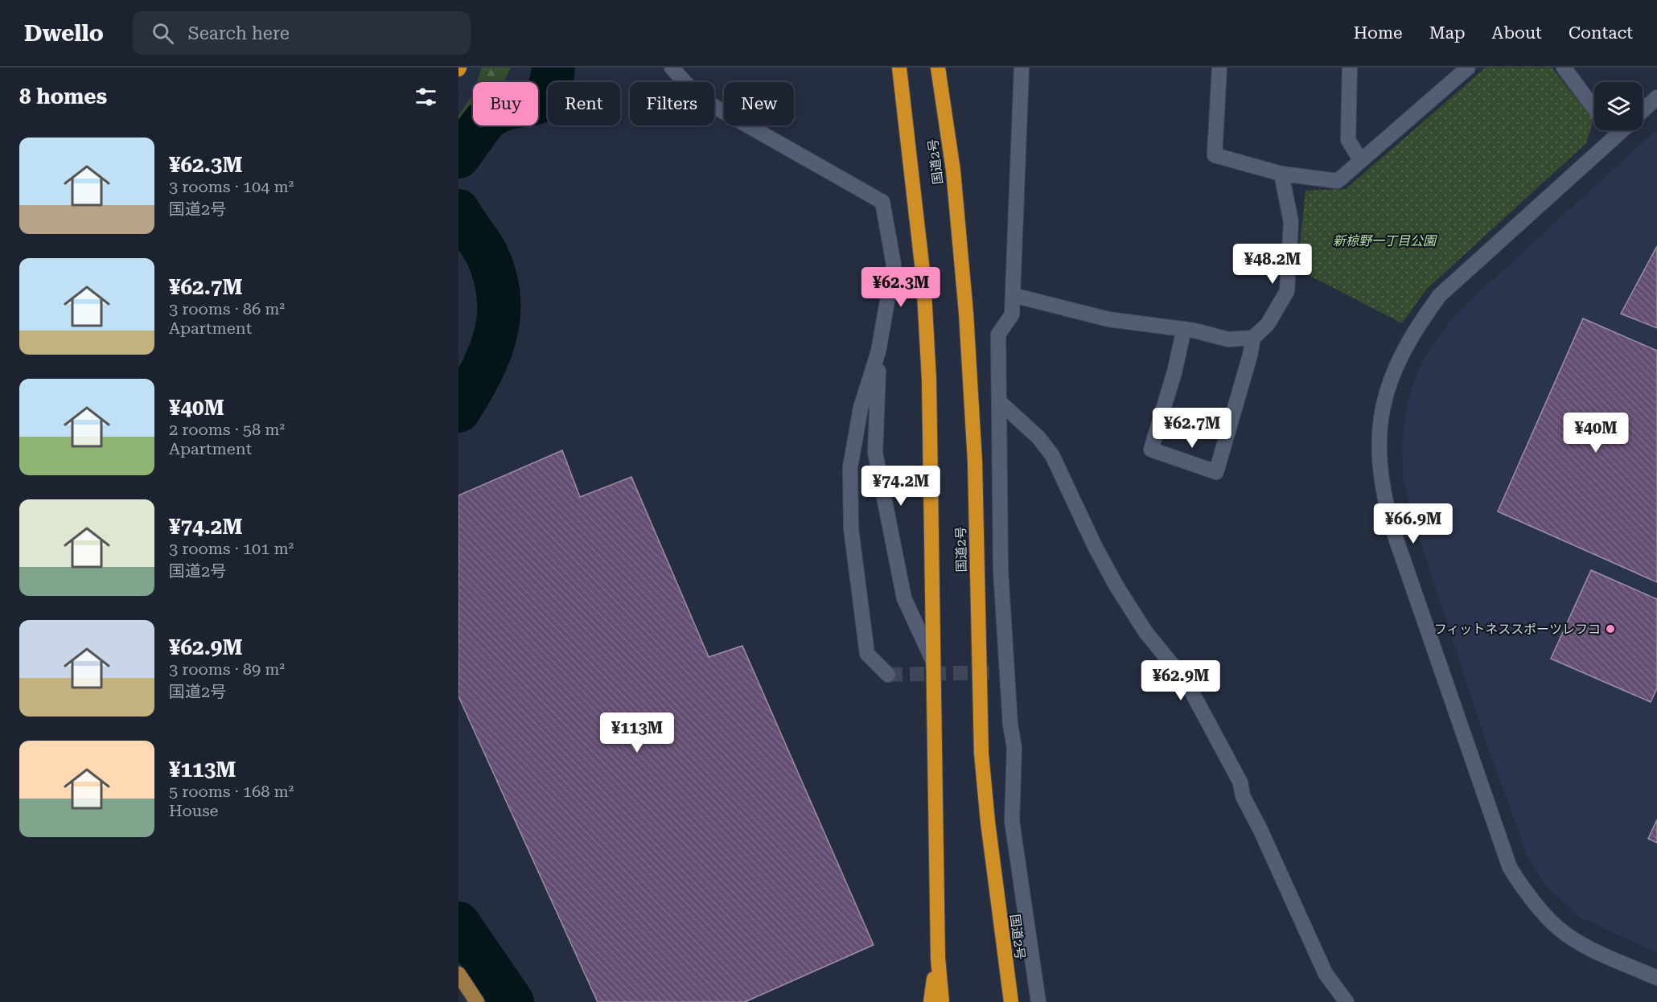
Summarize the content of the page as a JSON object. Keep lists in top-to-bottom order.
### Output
{
  "streets": {
    "highway": ["国道2号"]
  },
  "parks": ["新椋野一丁目公園"],
  "places": ["フィットネススポーツレフコ"],
  "page": {
    "header": "Dwello",
    "search": "Search here",
    "nav": [
      "Home",
      "Map",
      "About",
      "Contact"
    ],
    "heading": "8 homes",
    "chip": [
      "Buy",
      "Rent",
      "Filters",
      "New"
    ],
    "list": [
      {
        "name": "¥62.3M",
        "note": "3 rooms · 104 m² · 国道2号"
      },
      {
        "name": "¥62.7M",
        "note": "3 rooms · 86 m² · Apartment"
      },
      {
        "name": "¥40M",
        "note": "2 rooms · 58 m² · Apartment"
      },
      {
        "name": "¥74.2M",
        "note": "3 rooms · 101 m² · 国道2号"
      },
      {
        "name": "¥62.9M",
        "note": "3 rooms · 89 m² · 国道2号"
      },
      {
        "name": "¥113M",
        "note": "5 rooms · 168 m² · House"
      }
    ],
    "price": [
      "¥48.2M",
      "¥62.3M",
      "¥62.7M",
      "¥40M",
      "¥74.2M",
      "¥66.9M",
      "¥62.9M",
      "¥113M"
    ]
  }
}
